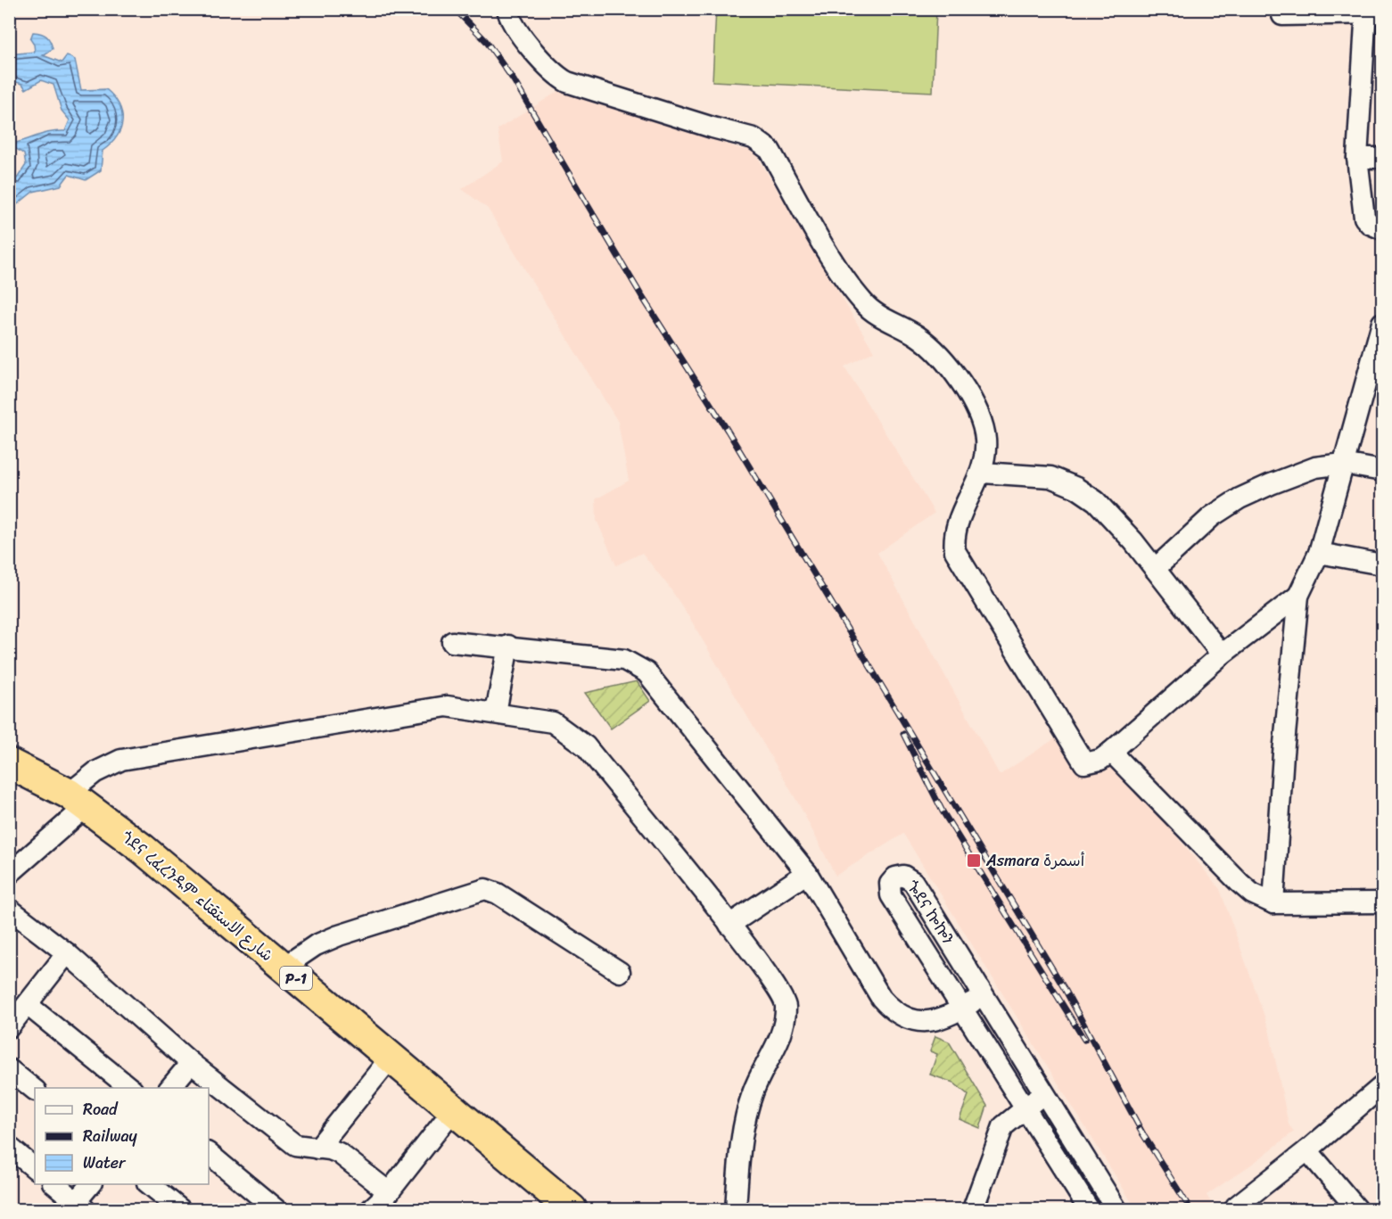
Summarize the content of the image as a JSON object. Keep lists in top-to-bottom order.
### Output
{
  "streets": {
    "highway": ["ጎደና ረፈረንዱም شارع الاستقتاء", "P-1"],
    "street": ["ጐደና ኰኰን"]
  },
  "places": {
    "transit": ["Asmara أسمرة"]
  },
  "legend": ["Road", "Railway", "Water"]
}
